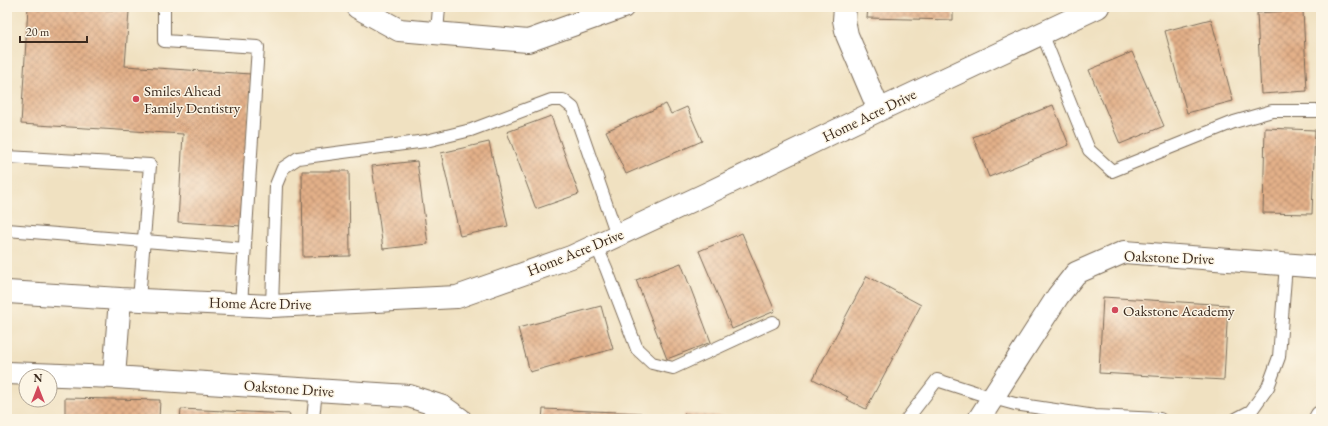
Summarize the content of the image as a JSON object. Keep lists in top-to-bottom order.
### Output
{
  "streets": {
    "street": ["Home Acre Drive", "Oakstone Drive"]
  },
  "places": ["Smiles Ahead Family Dentistry", "Oakstone Academy"],
  "scale_bar": "20 m",
  "north": "top"
}
